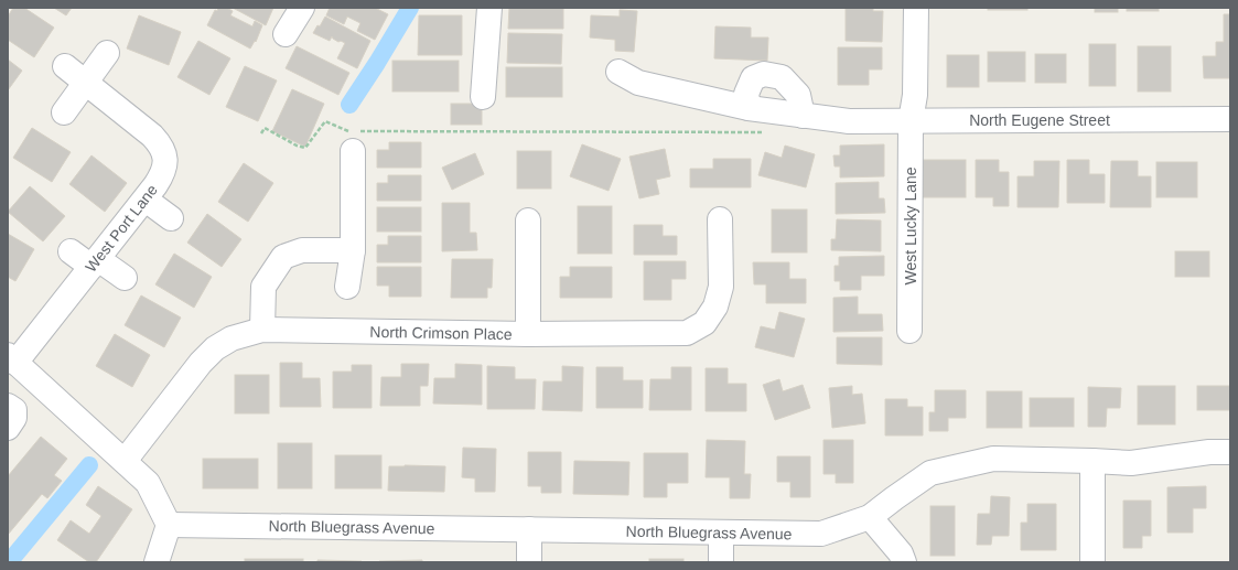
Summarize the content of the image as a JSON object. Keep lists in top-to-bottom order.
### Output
{
  "streets": {
    "street": [
      "North Eugene Street",
      "West Lucky Lane",
      "West Port Lane",
      "North Crimson Place",
      "North Bluegrass Avenue"
    ]
  },
  "crossings": [
    ["North Eugene Street", "West Lucky Lane"]
  ]
}
